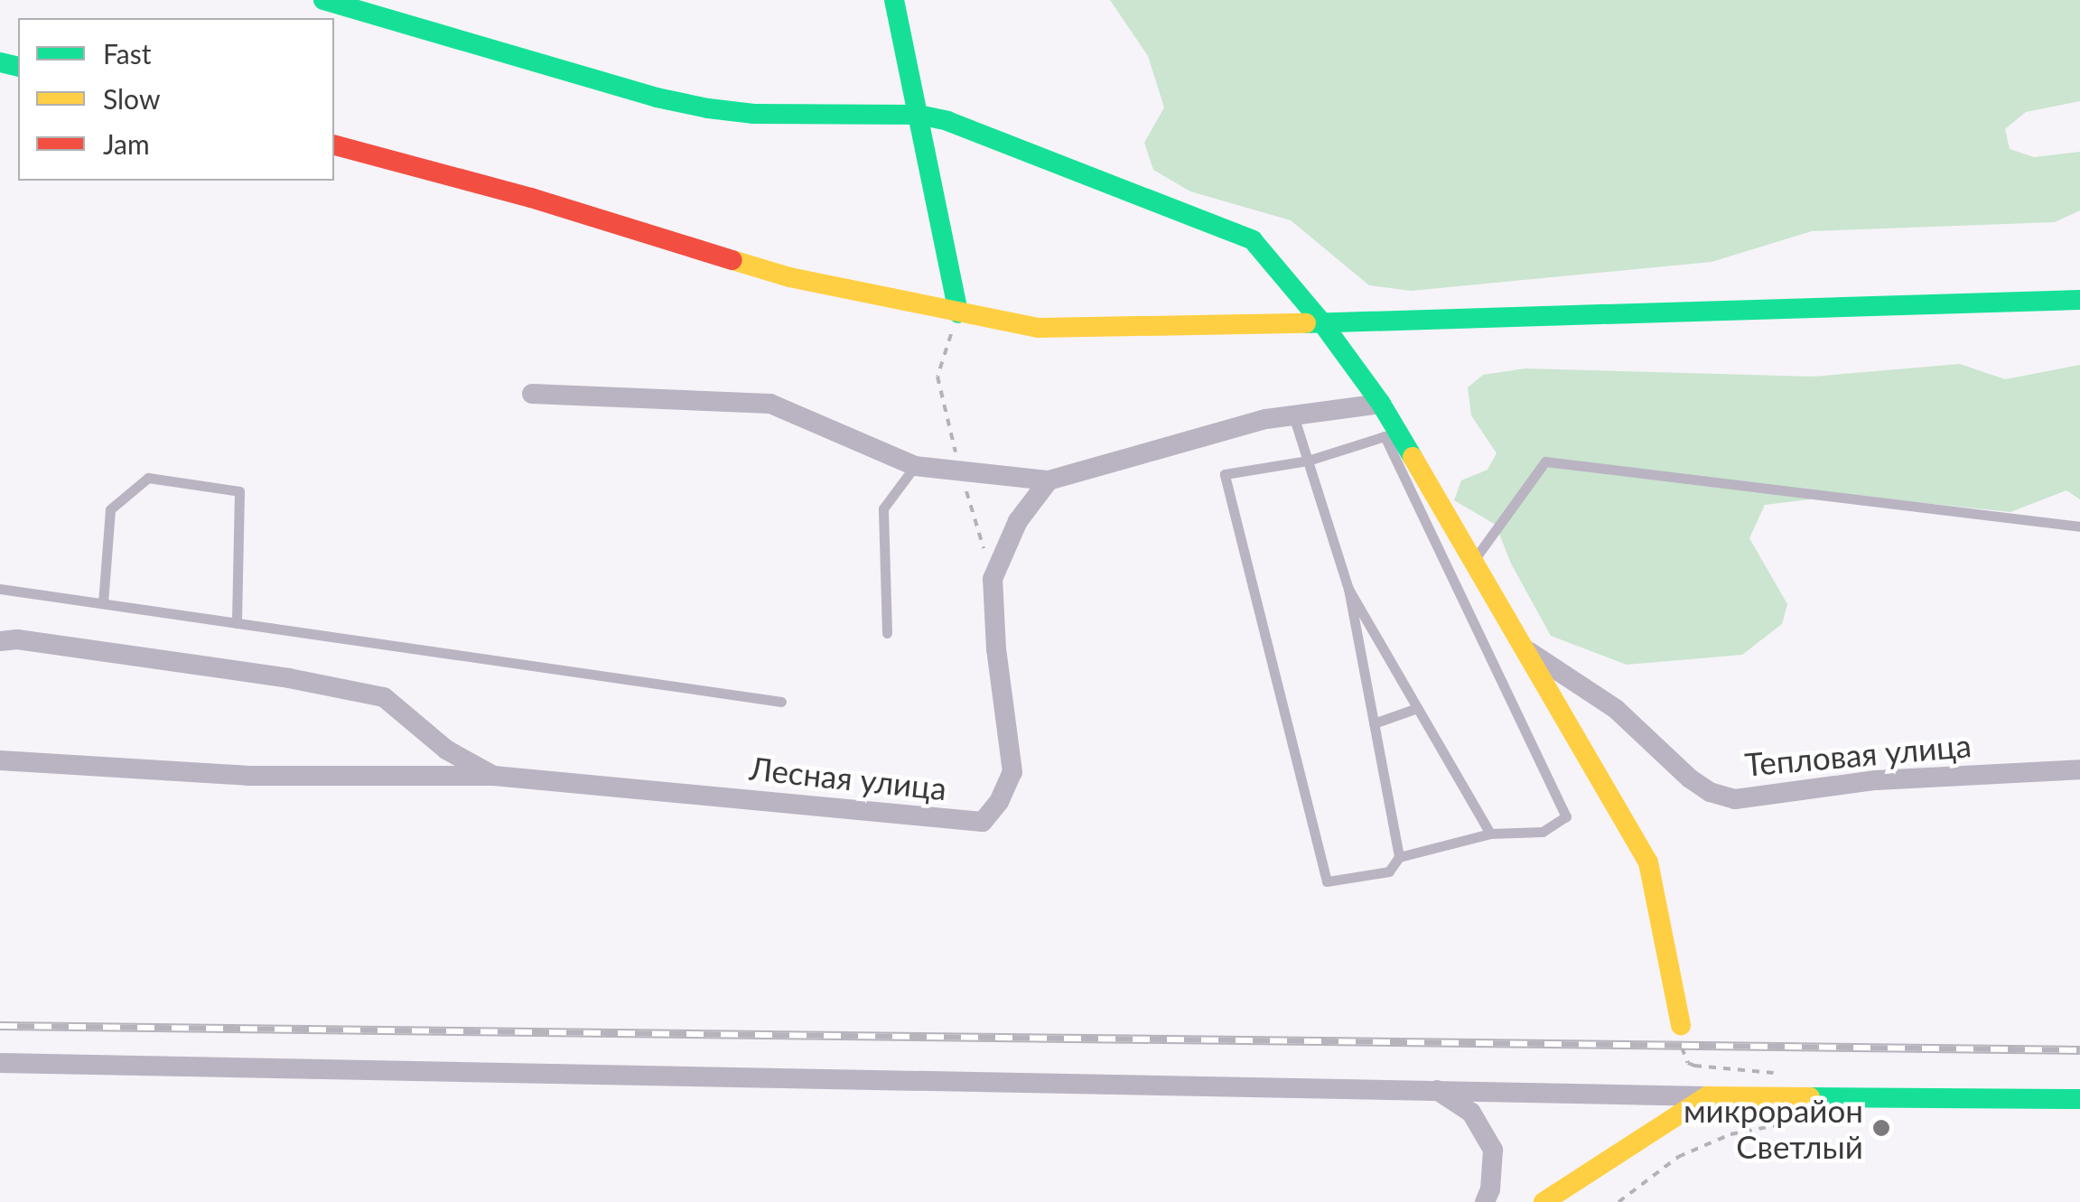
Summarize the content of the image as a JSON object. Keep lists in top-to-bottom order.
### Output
{
  "streets": {
    "street": ["Тепловая улица", "Лесная улица"]
  },
  "places": ["микрорайон Светлый"],
  "legend": ["Fast", "Slow", "Jam"]
}
